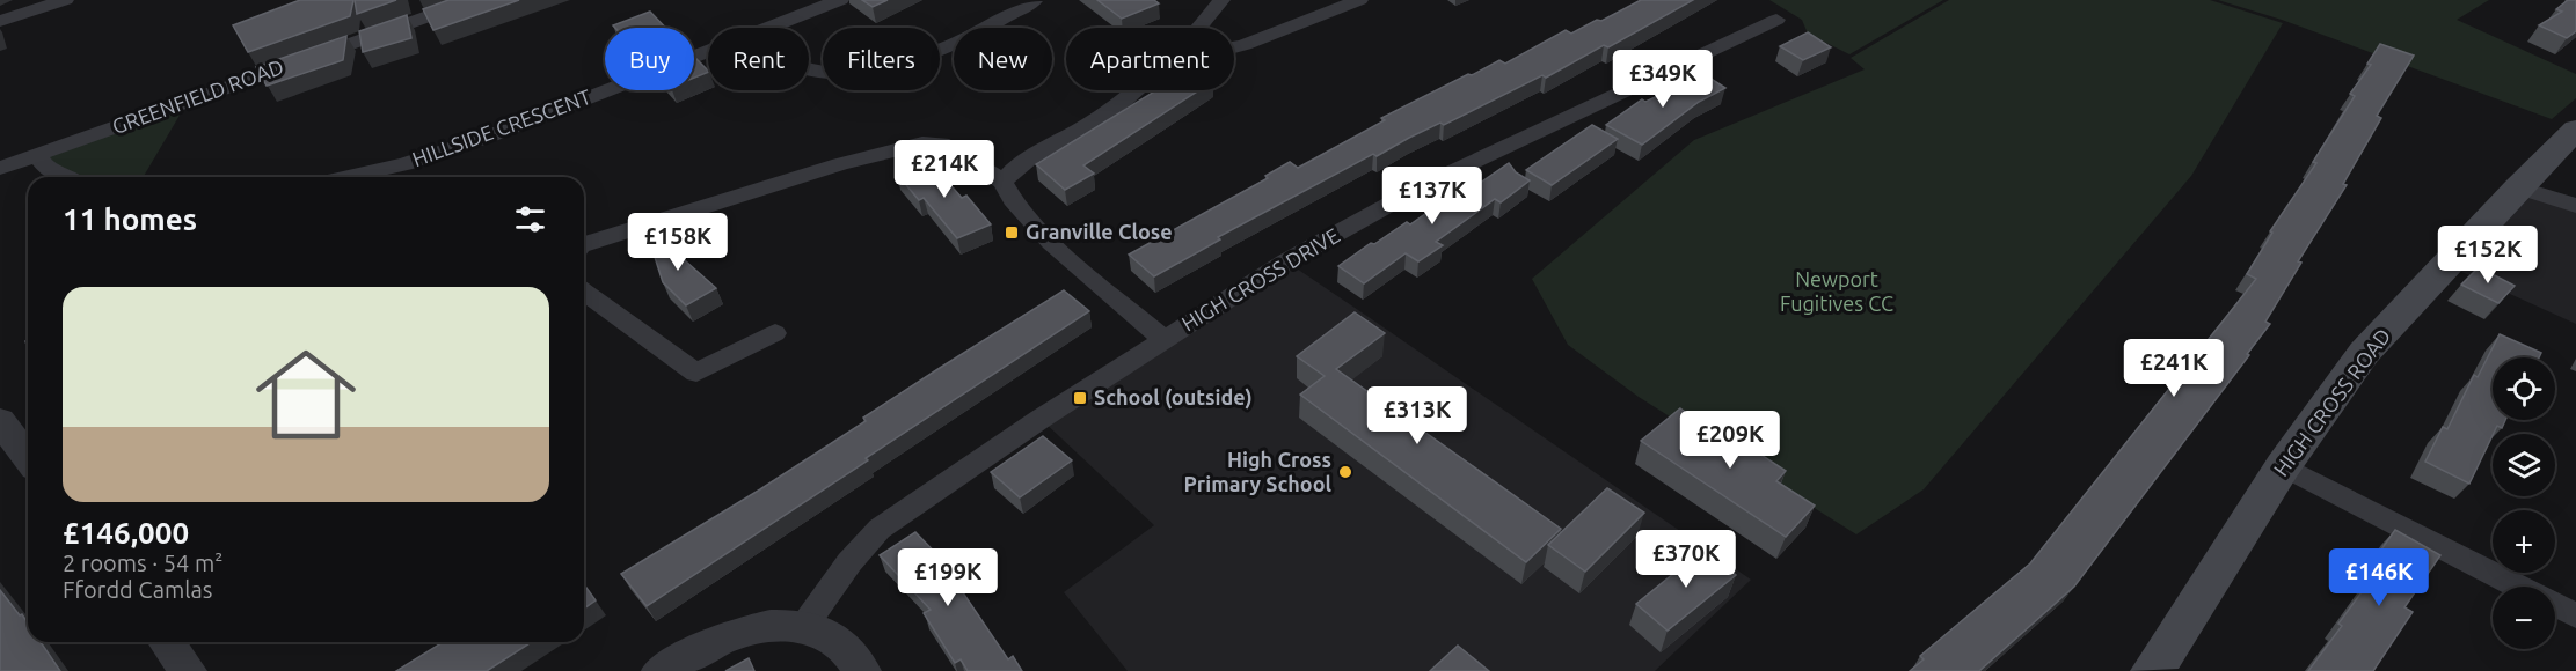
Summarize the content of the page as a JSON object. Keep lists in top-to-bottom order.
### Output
{
  "streets": {
    "main road": ["HIGH CROSS ROAD"],
    "street": ["GREENFIELD ROAD", "HILLSIDE CRESCENT", "HIGH CROSS DRIVE"]
  },
  "parks": ["Newport Fugitives CC"],
  "places": {
    "transit": ["Granville Close", "School (outside)"],
    "other": ["High Cross Primary School"]
  },
  "page": {
    "chip": [
      "Buy",
      "Rent",
      "Filters",
      "New",
      "Apartment"
    ],
    "price": [
      "£349K",
      "£214K",
      "£137K",
      "£158K",
      "£152K",
      "£241K",
      "£313K",
      "£209K",
      "£370K",
      "£199K",
      "£146K"
    ],
    "heading": "11 homes",
    "list": [
      {
        "name": "£146,000",
        "note": "2 rooms · 54 m² · Ffordd Camlas"
      }
    ],
    "map_buttons": ["+", "−"]
  }
}
